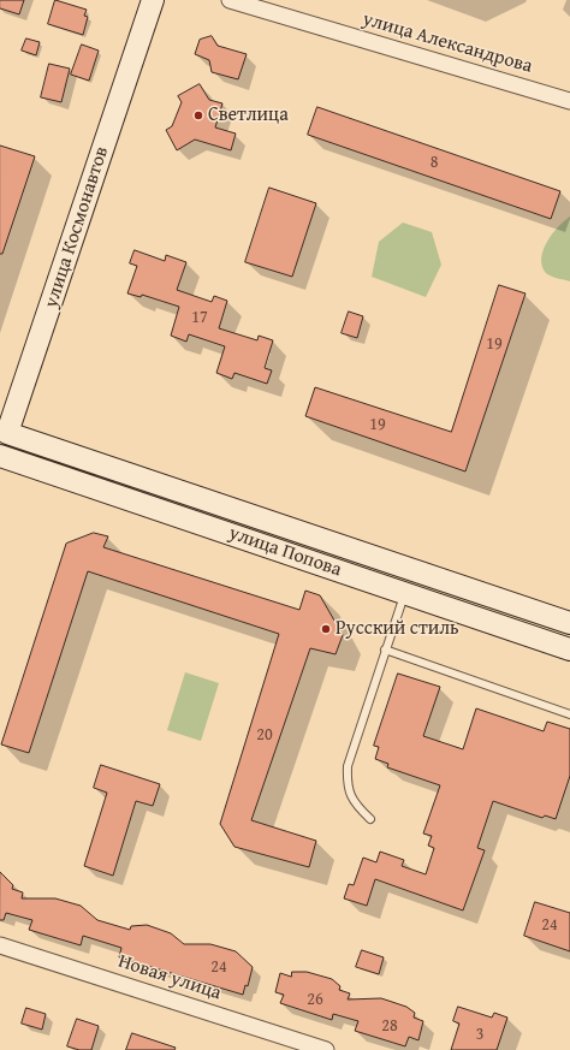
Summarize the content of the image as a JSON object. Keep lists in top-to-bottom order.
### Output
{
  "streets": {
    "main road": ["улица Космонавтов", "улица Попова"],
    "street": ["улица Александрова", "Новая улица"]
  },
  "crossings": [
    ["улица Космонавтов", "улица Попова"]
  ],
  "places": ["Светлица", "Русский стиль"],
  "house_numbers": [
    "8",
    "17",
    "19",
    "19",
    "20",
    "24",
    "24",
    "26",
    "28",
    "3"
  ]
}
